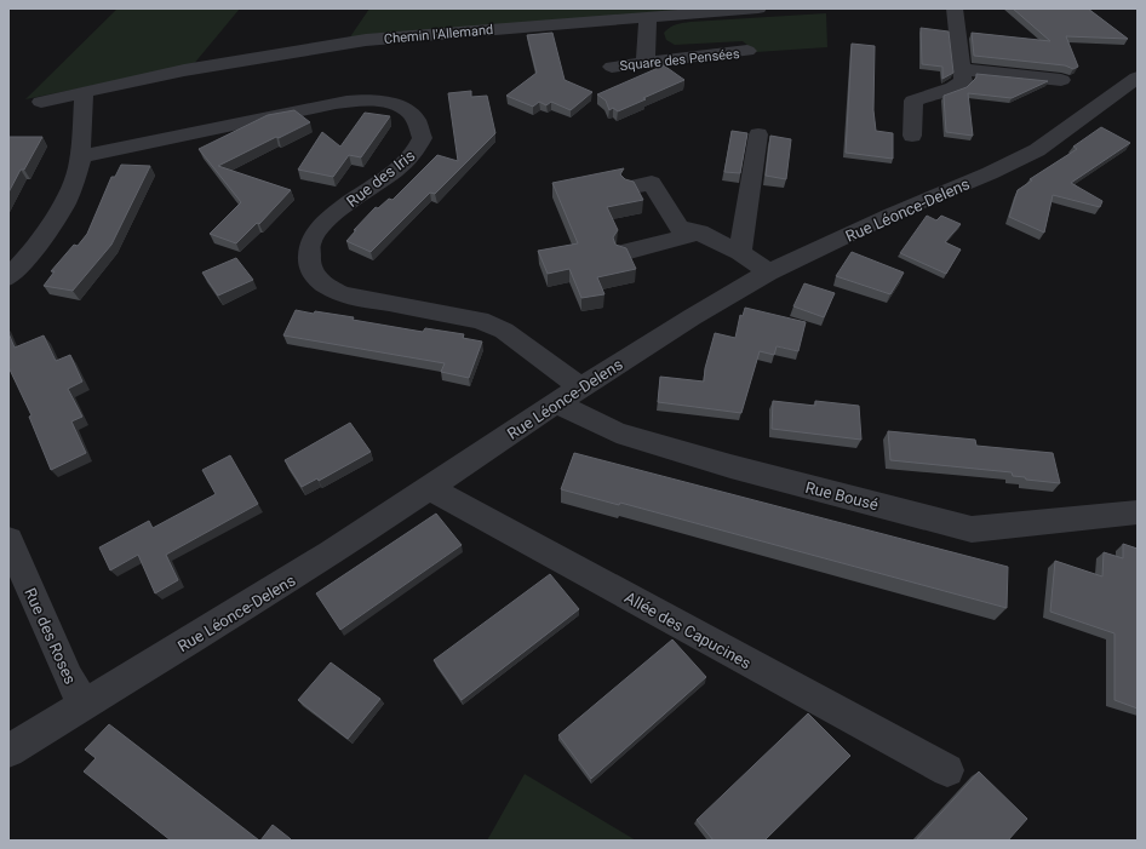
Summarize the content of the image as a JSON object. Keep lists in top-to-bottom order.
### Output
{
  "streets": {
    "street": [
      "Chemin l'Allemand",
      "Square des Pensées",
      "Rue des Iris",
      "Rue Léonce-Delens",
      "Rue Bousé",
      "Allée des Capucines",
      "Rue des Roses"
    ]
  },
  "crossings": [
    ["Rue des Iris", "Rue Léonce-Delens"],
    ["Rue Léonce-Delens", "Rue Bousé"],
    ["Rue Léonce-Delens", "Allée des Capucines"],
    ["Rue Léonce-Delens", "Rue des Roses"]
  ]
}
